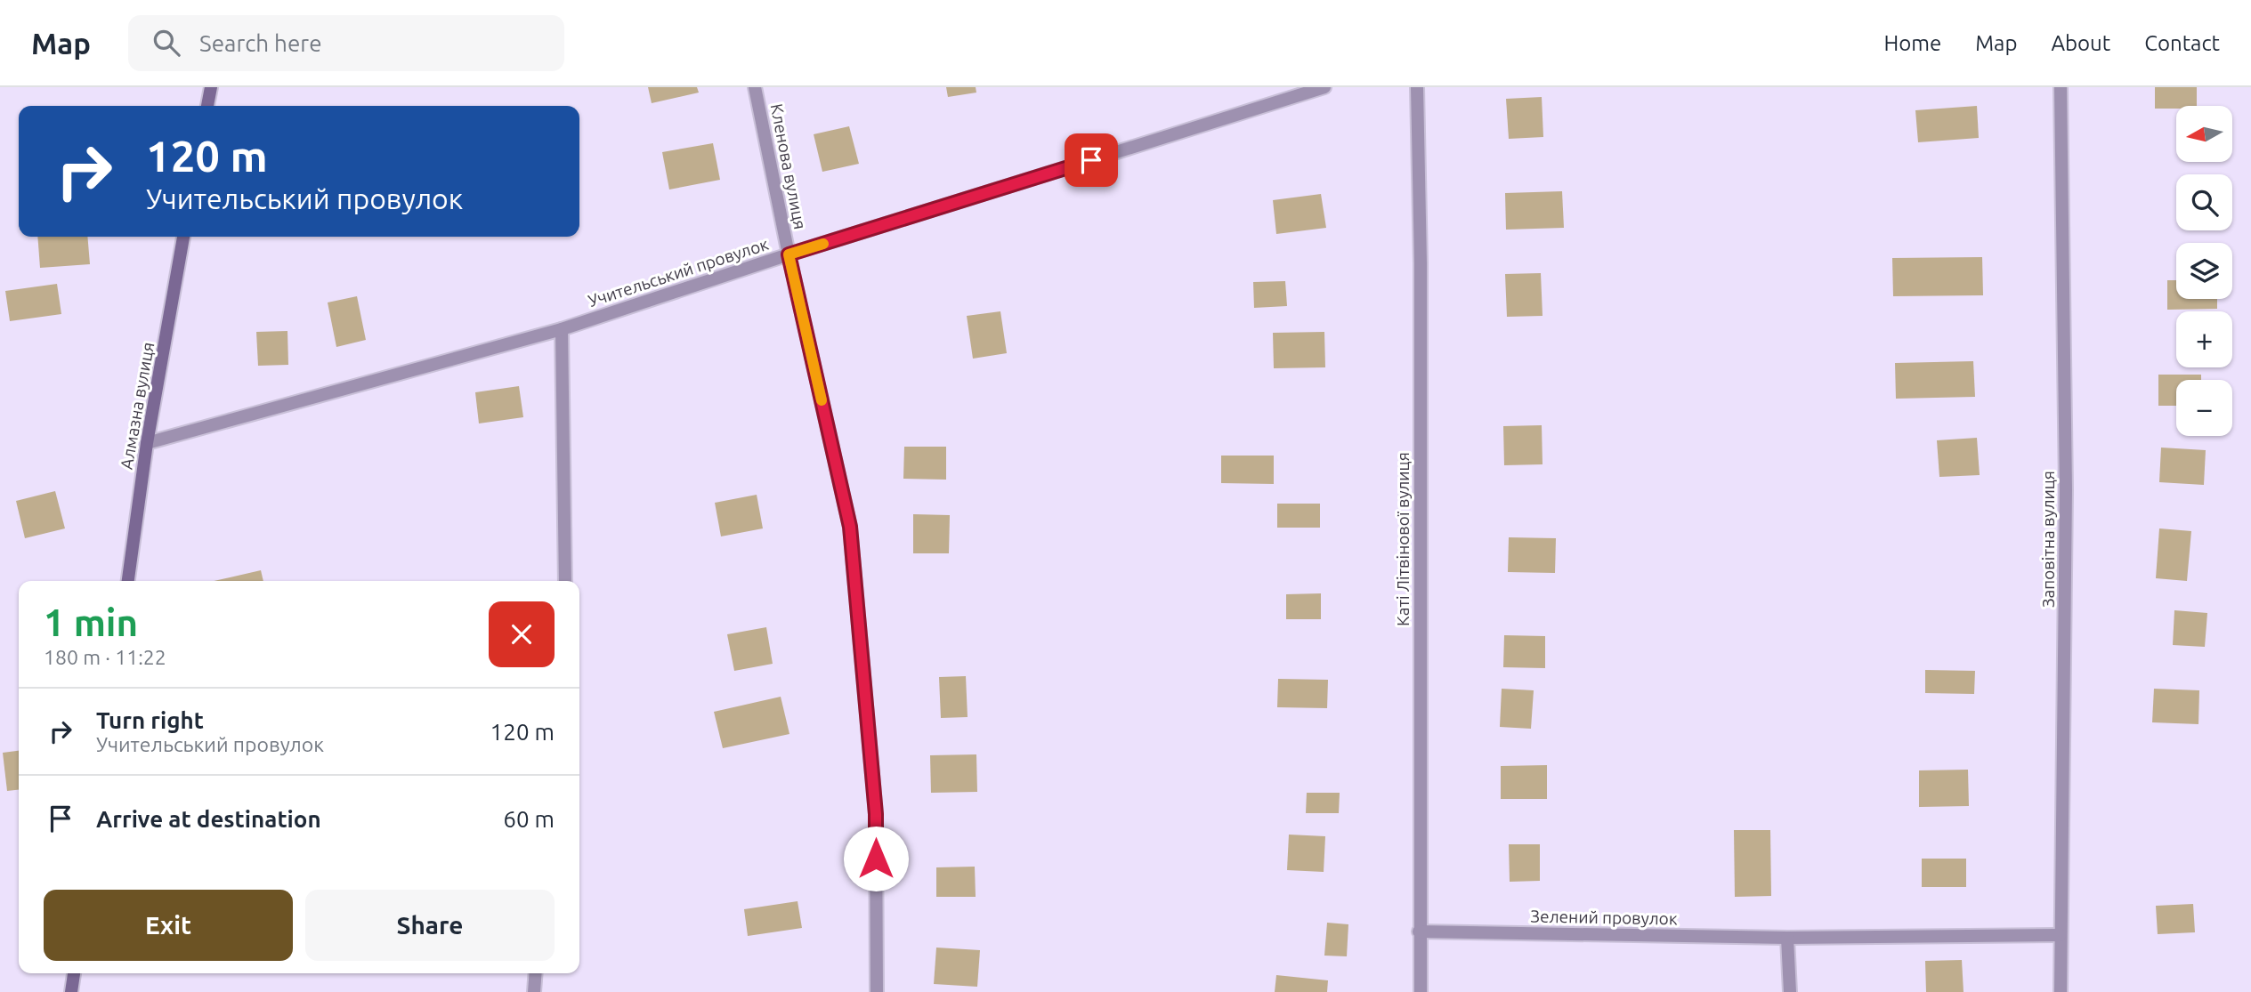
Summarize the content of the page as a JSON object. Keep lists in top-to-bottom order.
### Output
{
  "streets": {
    "main road": ["Алмазна вулиця"],
    "street": [
      "Кленова вулиця",
      "Учительський провулок",
      "Каті Літвінової вулиця",
      "Заповітна вулиця",
      "Зелений провулок"
    ]
  },
  "crossings": [
    ["Кленова вулиця", "Учительський провулок"],
    ["Учительський провулок", "Алмазна вулиця"],
    ["Каті Літвінової вулиця", "Зелений провулок"],
    ["Заповітна вулиця", "Зелений провулок"]
  ],
  "north": "left",
  "page": {
    "header": "Map",
    "search": "Search here",
    "nav": [
      "Home",
      "Map",
      "About",
      "Contact"
    ],
    "map_buttons": ["+", "−"],
    "turn": ["120 m", "Учительський провулок"],
    "heading": ["1 min", "180 m · 11:22"],
    "list": [
      {
        "name": "Turn right",
        "note": "Учительський провулок",
        "value": "120 m"
      },
      {
        "name": "Arrive at destination",
        "value": "60 m"
      }
    ],
    "buttons": ["Exit", "Share"]
  }
}
